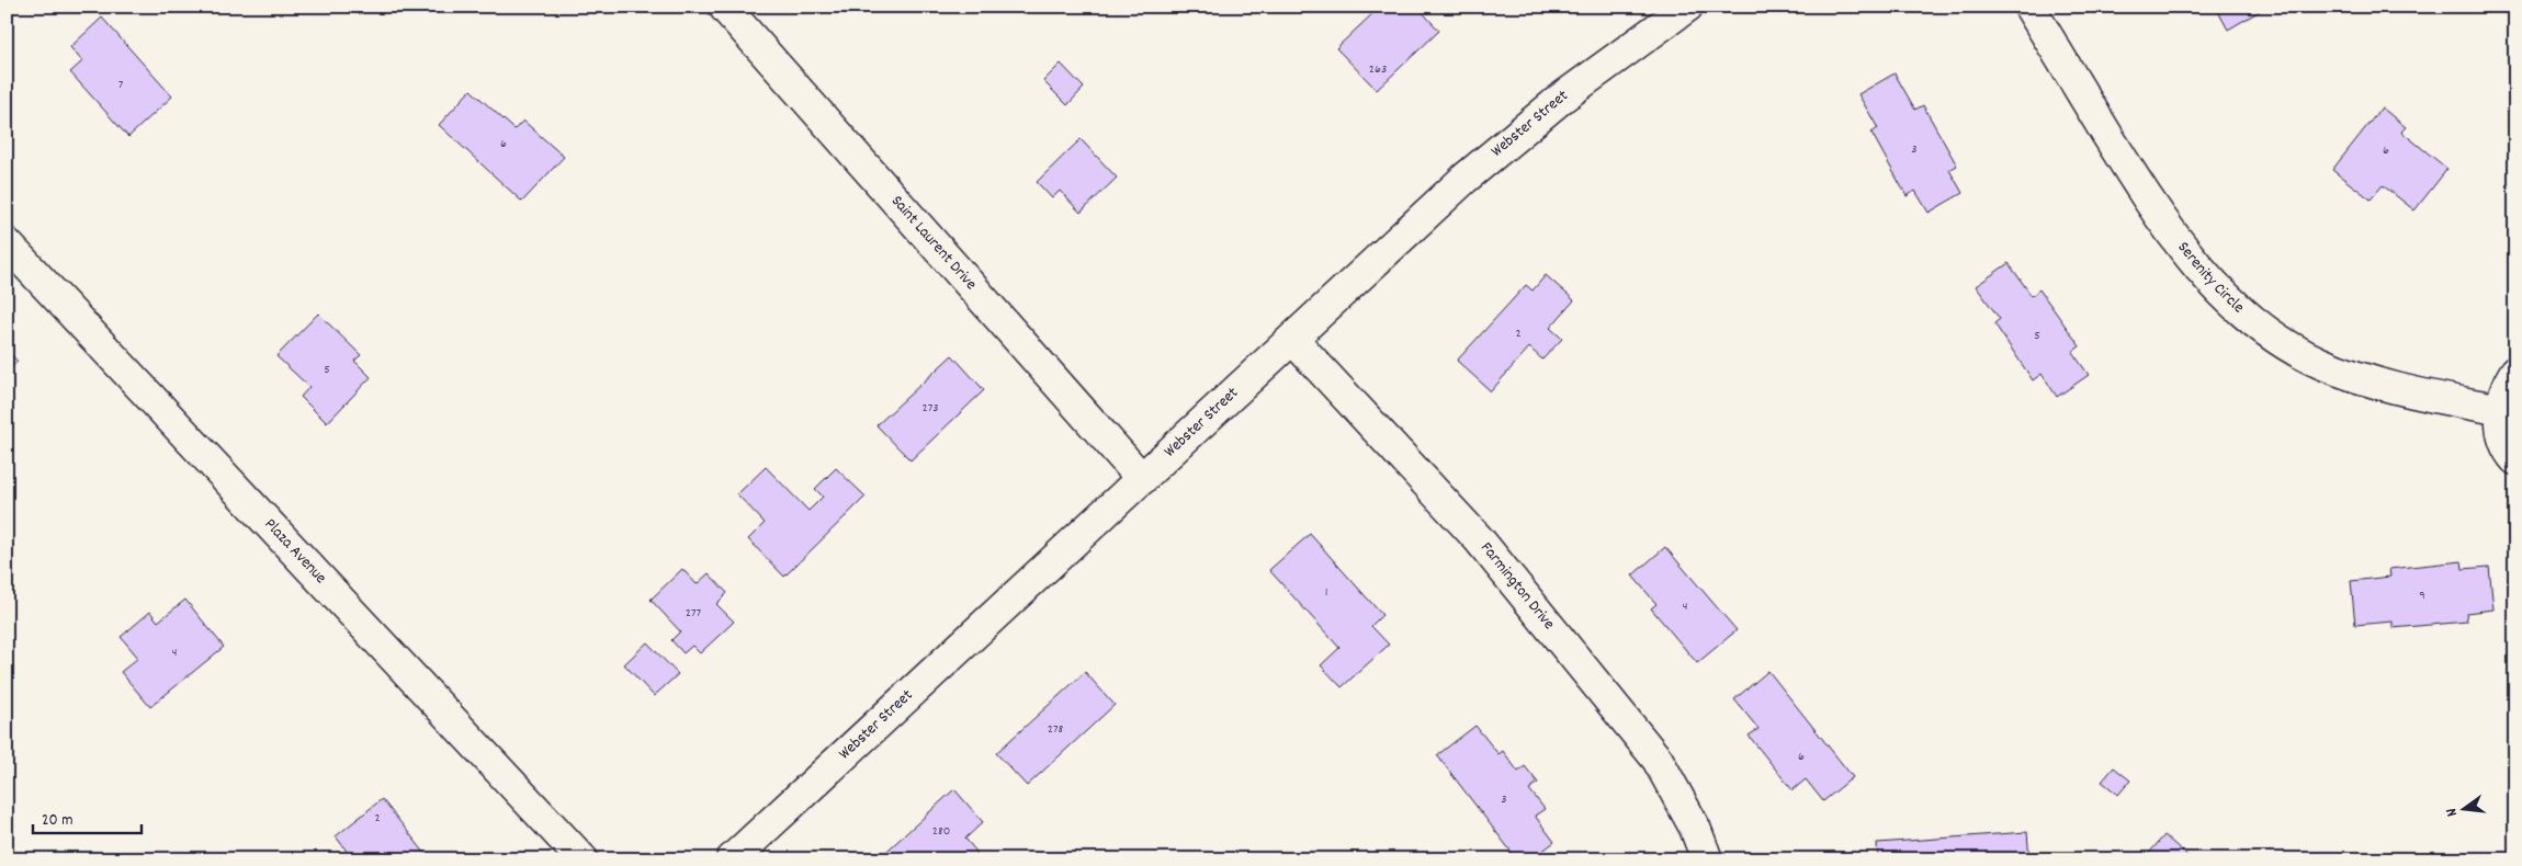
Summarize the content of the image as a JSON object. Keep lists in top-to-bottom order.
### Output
{
  "streets": {
    "street": [
      "Webster Street",
      "Saint Laurent Drive",
      "Serenity Circle",
      "Plaza Avenue",
      "Farmington Drive"
    ]
  },
  "crossings": [
    ["Webster Street", "Saint Laurent Drive"],
    ["Webster Street", "Farmington Drive"]
  ],
  "house_numbers": [
    "263",
    "7",
    "6",
    "3",
    "6",
    "2",
    "5",
    "5",
    "273",
    "1",
    "9",
    "4",
    "277",
    "4",
    "278",
    "6",
    "3",
    "2",
    "280"
  ],
  "scale_bar": "20 m",
  "north": "left"
}
